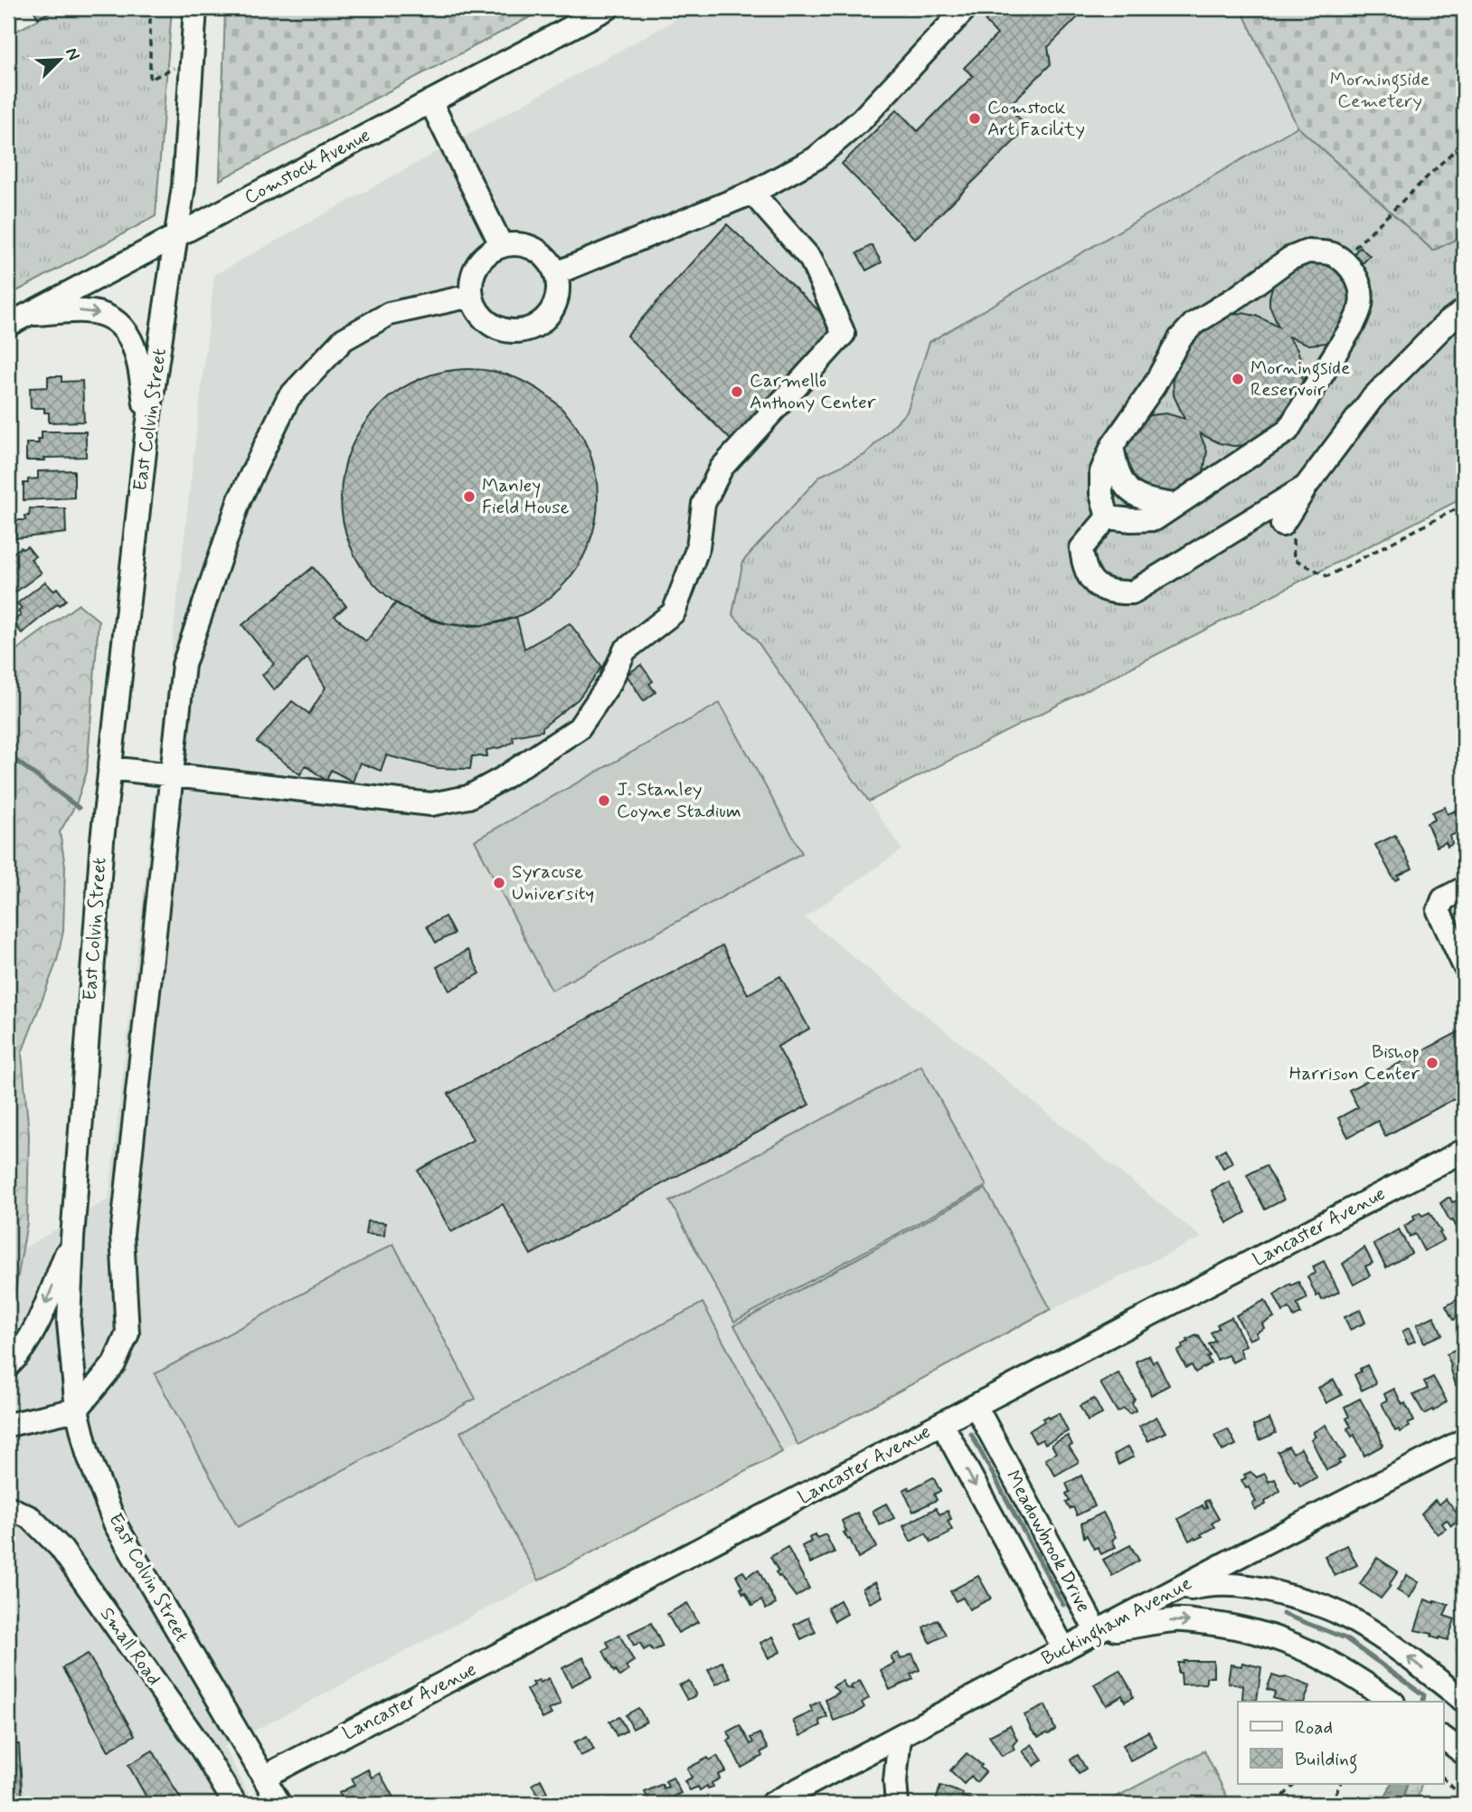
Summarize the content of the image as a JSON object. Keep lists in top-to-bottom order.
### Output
{
  "streets": {
    "street": [
      "Comstock Avenue",
      "East Colvin Street",
      "Lancaster Avenue",
      "Meadowbrook Drive",
      "Buckingham Avenue",
      "Small Road"
    ]
  },
  "crossings": [
    ["Comstock Avenue", "East Colvin Street"],
    ["East Colvin Street", "Lancaster Avenue"],
    ["Lancaster Avenue", "Meadowbrook Drive"],
    ["Meadowbrook Drive", "Buckingham Avenue"]
  ],
  "parks": ["Morningside Cemetery"],
  "places": [
    "Comstock Art Facility",
    "Morningside Reservoir",
    "Carmello Anthony Center",
    "Manley Field House",
    "J. Stanley Coyne Stadium",
    "Syracuse University",
    "Bishop Harrison Center"
  ],
  "legend": ["Road", "Building"],
  "north": "top right"
}
